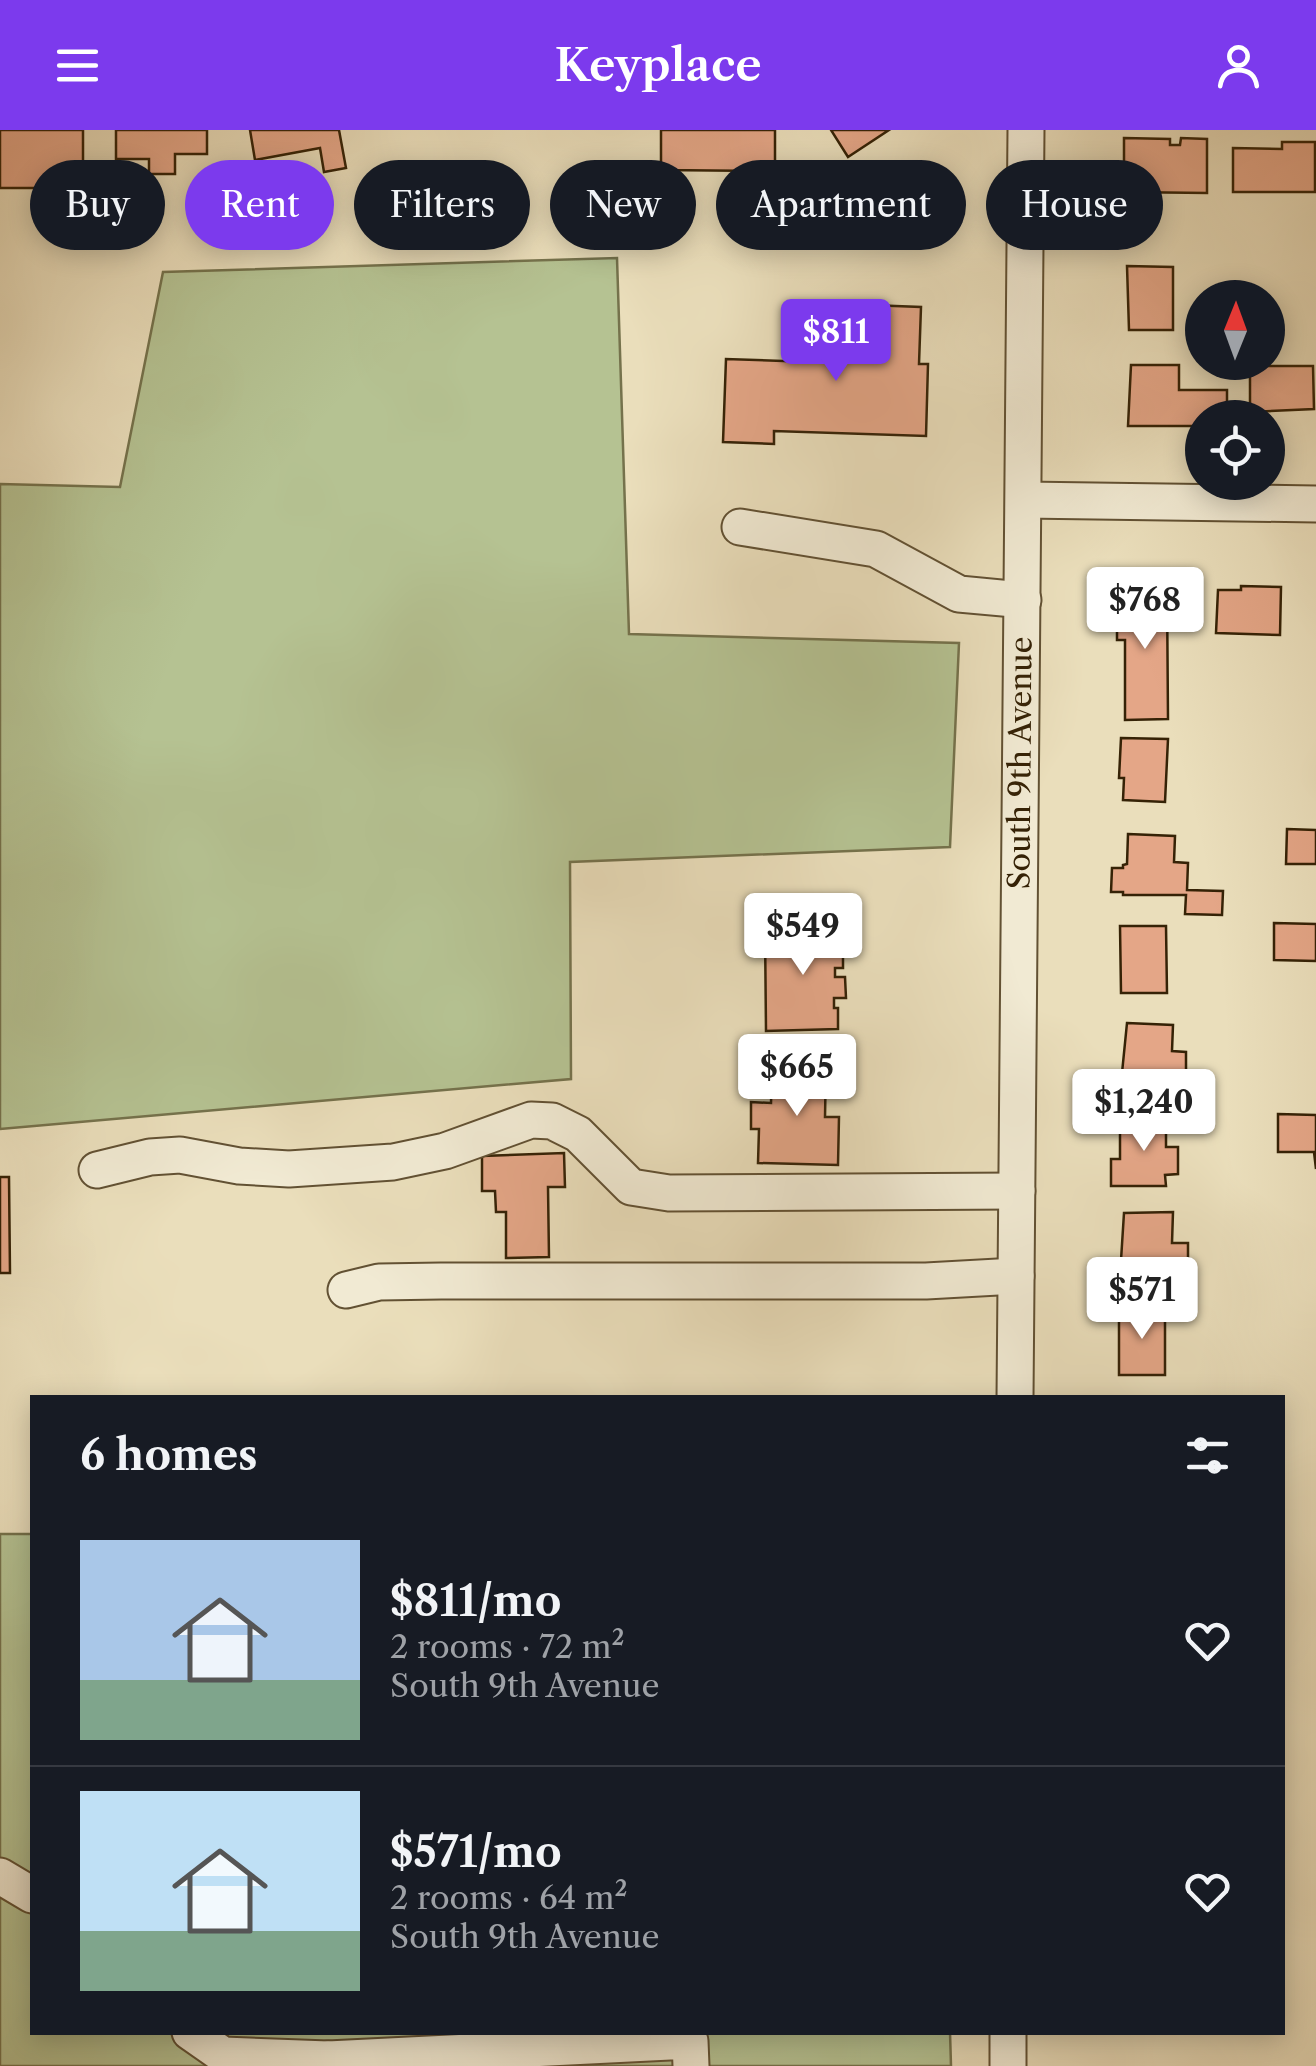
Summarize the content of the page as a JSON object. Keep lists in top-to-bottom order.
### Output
{
  "streets": {
    "street": ["South 9th Avenue"]
  },
  "north": "top",
  "page": {
    "header": "Keyplace",
    "chip": [
      "Buy",
      "Rent",
      "Filters",
      "New",
      "Apartment",
      "House"
    ],
    "price": [
      "$811",
      "$768",
      "$549",
      "$665",
      "$1,240",
      "$571"
    ],
    "heading": "6 homes",
    "list": [
      {
        "name": "$811/mo",
        "note": "2 rooms · 72 m² · South 9th Avenue"
      },
      {
        "name": "$571/mo",
        "note": "2 rooms · 64 m² · South 9th Avenue"
      }
    ]
  }
}
